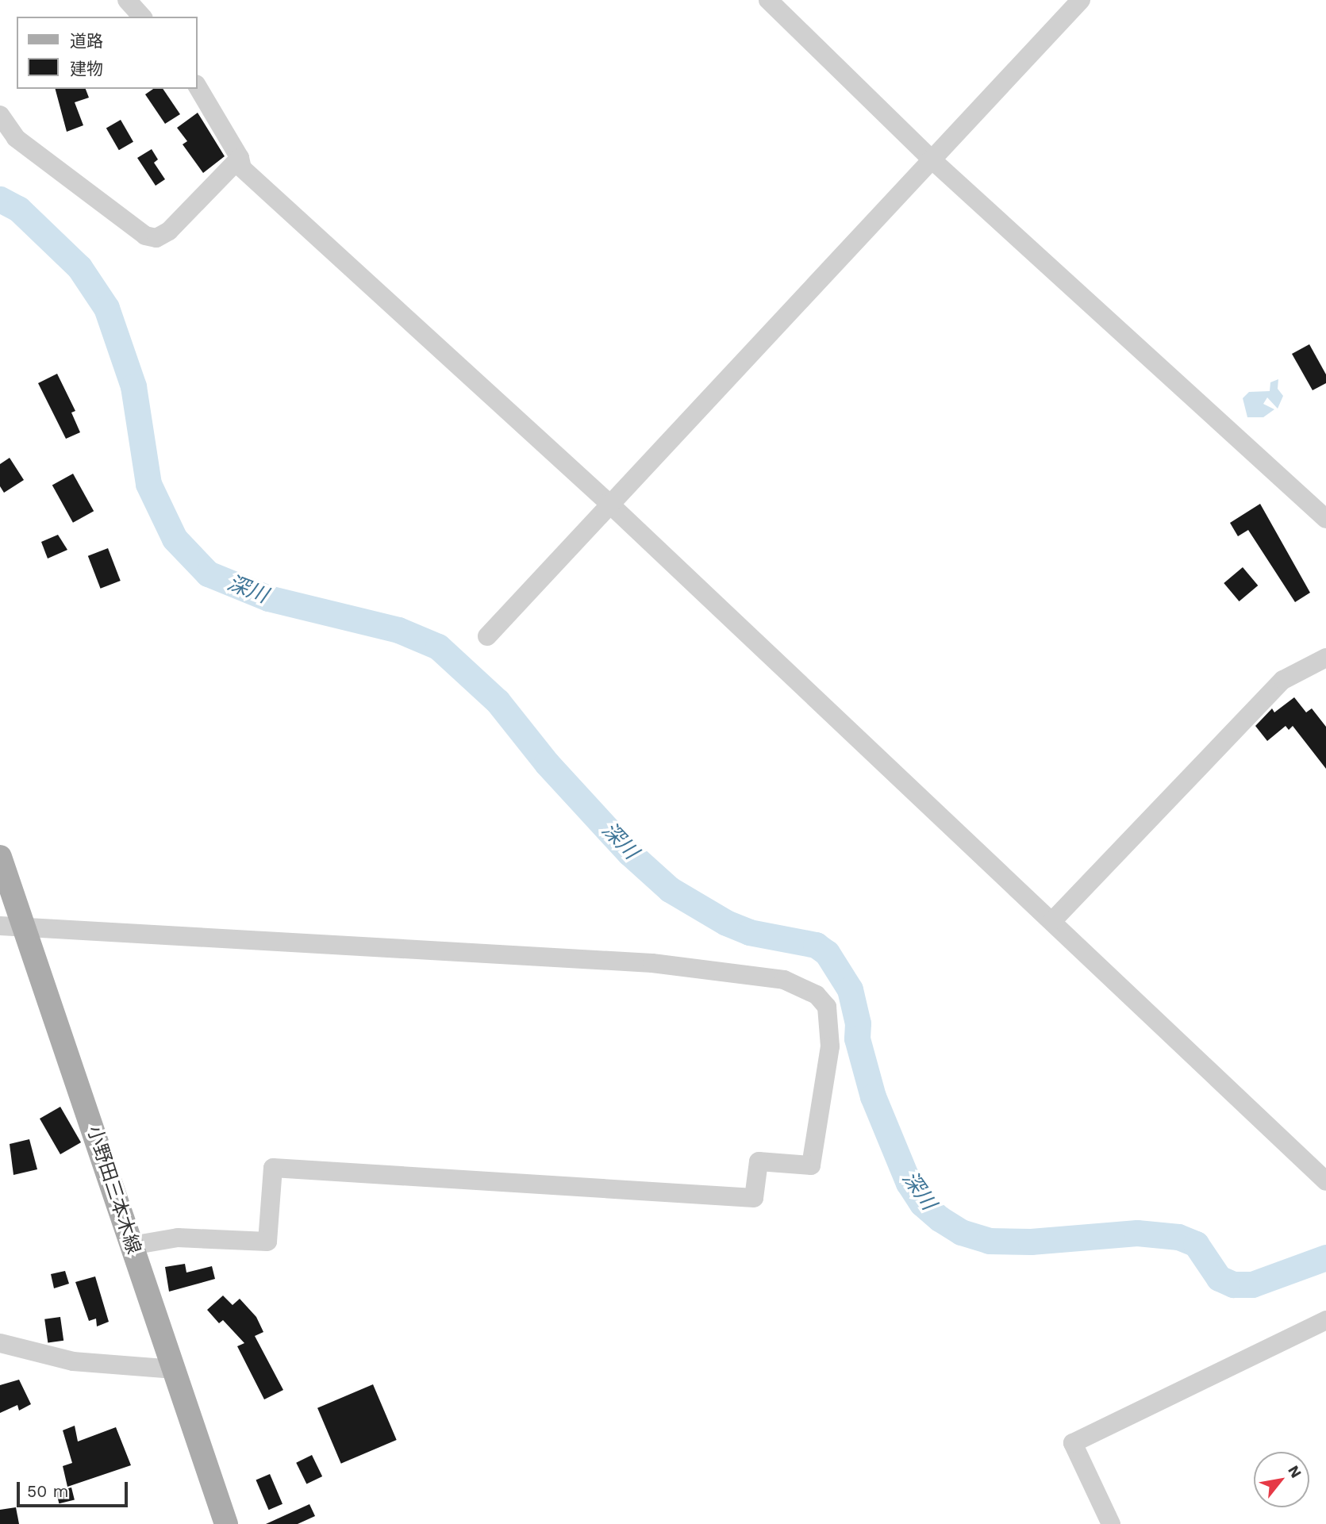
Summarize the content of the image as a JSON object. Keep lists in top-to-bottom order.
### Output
{
  "streets": {
    "main road": ["小野田三本木線"]
  },
  "water": ["深川"],
  "legend": ["道路", "建物"],
  "scale_bar": "50 m",
  "north": "top right"
}
